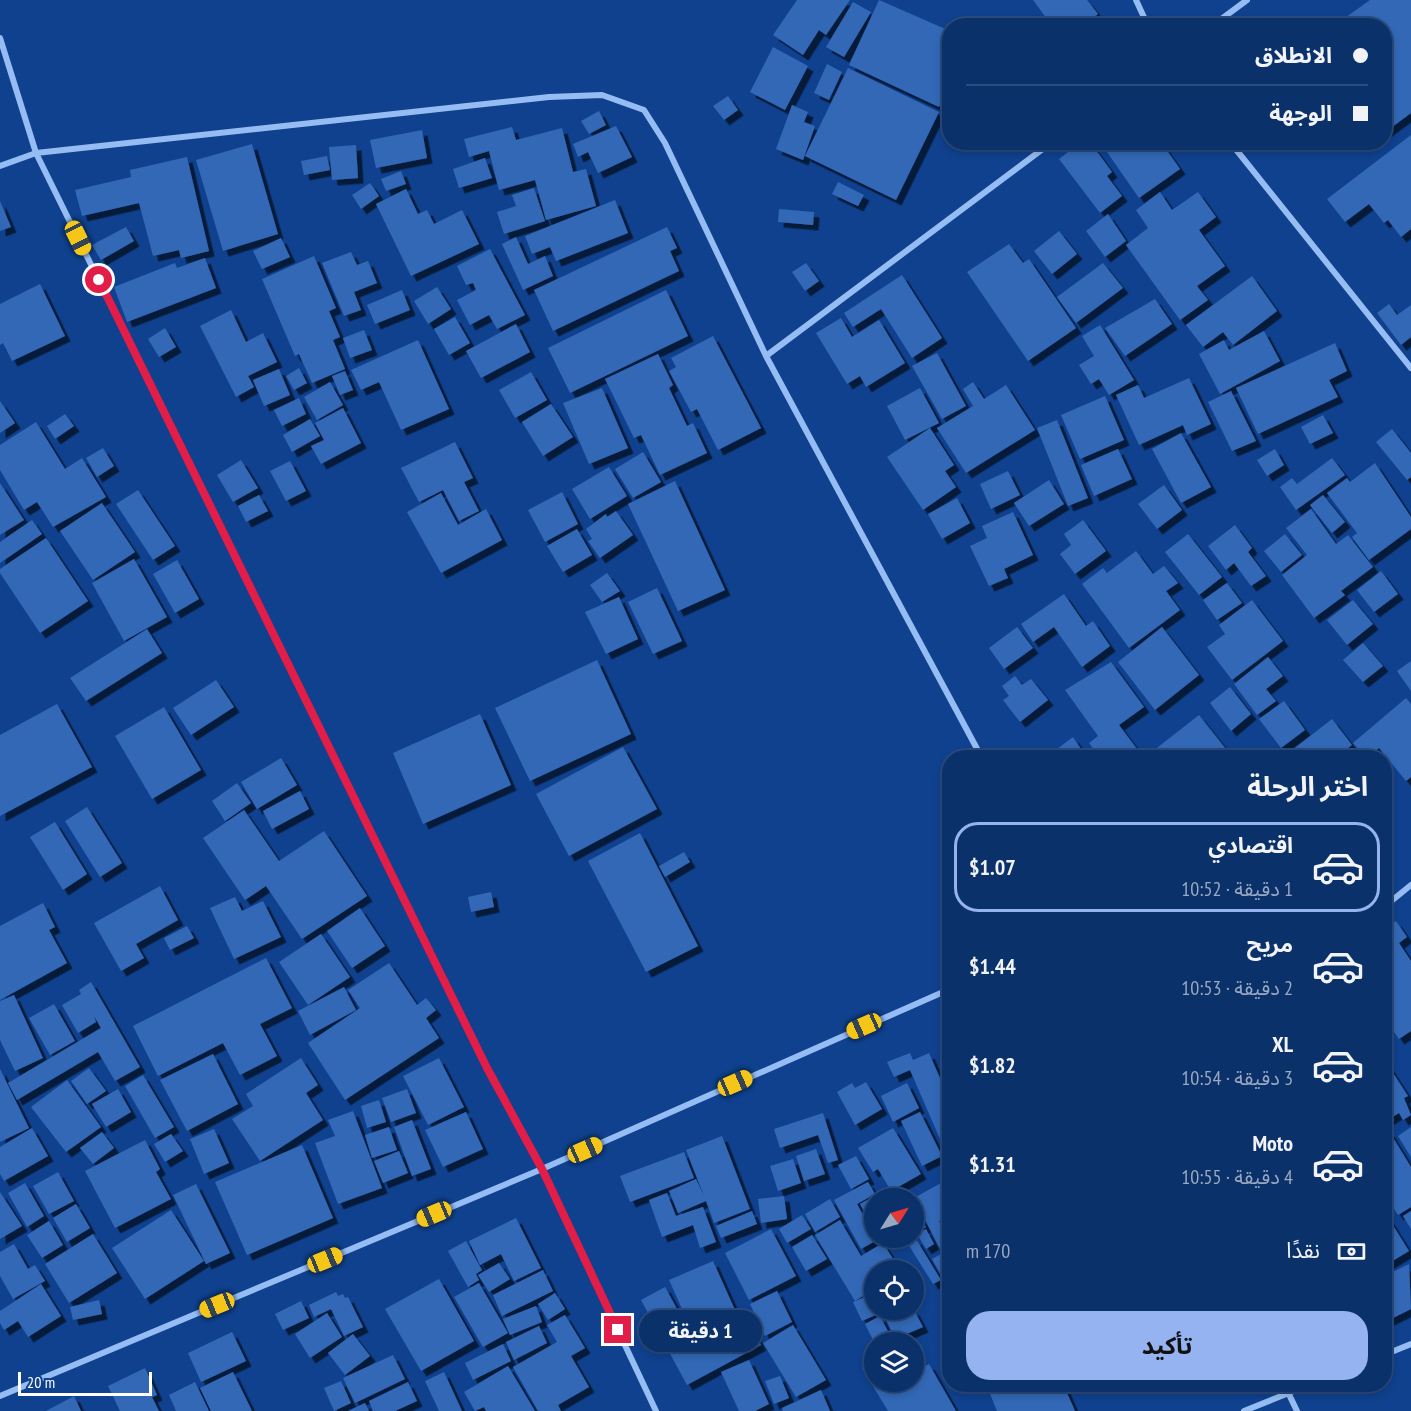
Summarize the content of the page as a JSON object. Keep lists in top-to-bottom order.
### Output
{
  "scale_bar": "20 m",
  "north": "top right",
  "page": {
    "banner": ["الانطلاق", "الوجهة"],
    "heading": "اختر الرحلة",
    "list": [
      {
        "name": "اقتصادي",
        "note": "1 دقيقة · 10:52",
        "value": "$1.07"
      },
      {
        "name": "مريح",
        "note": "2 دقيقة · 10:53",
        "value": "$1.44"
      },
      {
        "name": "XL",
        "note": "3 دقيقة · 10:54",
        "value": "$1.82"
      },
      {
        "name": "Moto",
        "note": "4 دقيقة · 10:55",
        "value": "$1.31"
      }
    ],
    "pay": ["نقدًا", "170 m"],
    "buttons": "تأكيد",
    "bubble": "1 دقيقة",
    "scale": "20 m"
  }
}
